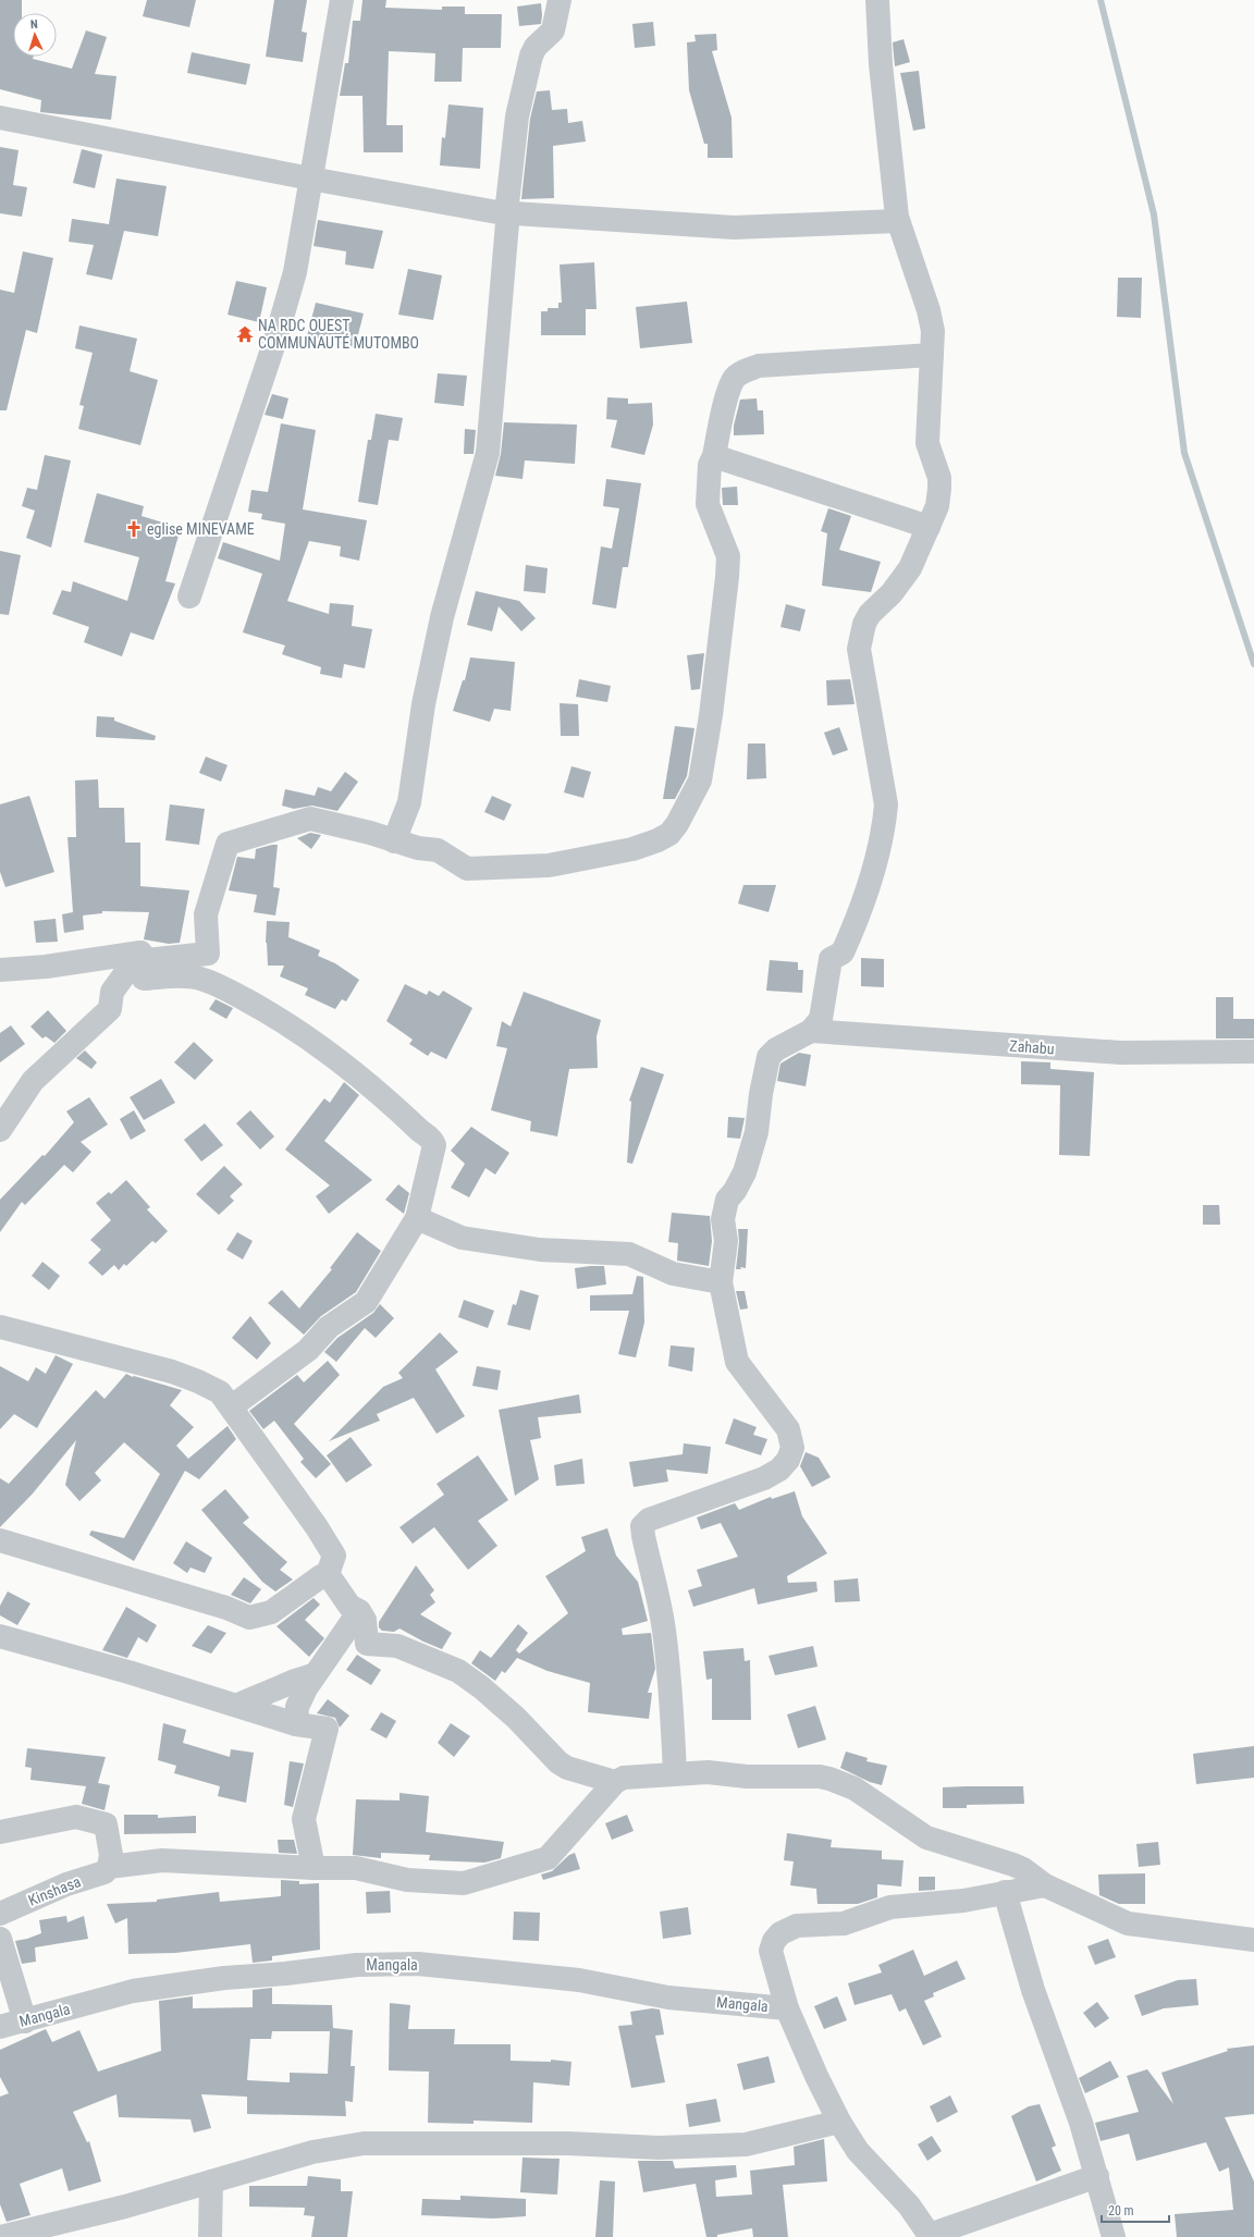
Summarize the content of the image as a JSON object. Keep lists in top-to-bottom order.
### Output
{
  "streets": {
    "street": ["Zahabu", "Kinshasa", "Mangala"]
  },
  "places": {
    "temple": ["NA RDC OUEST COMMUNAUTÉ MUTOMBO"],
    "church": ["eglise MINEVAME"]
  },
  "scale_bar": "20 m",
  "north": "top"
}
